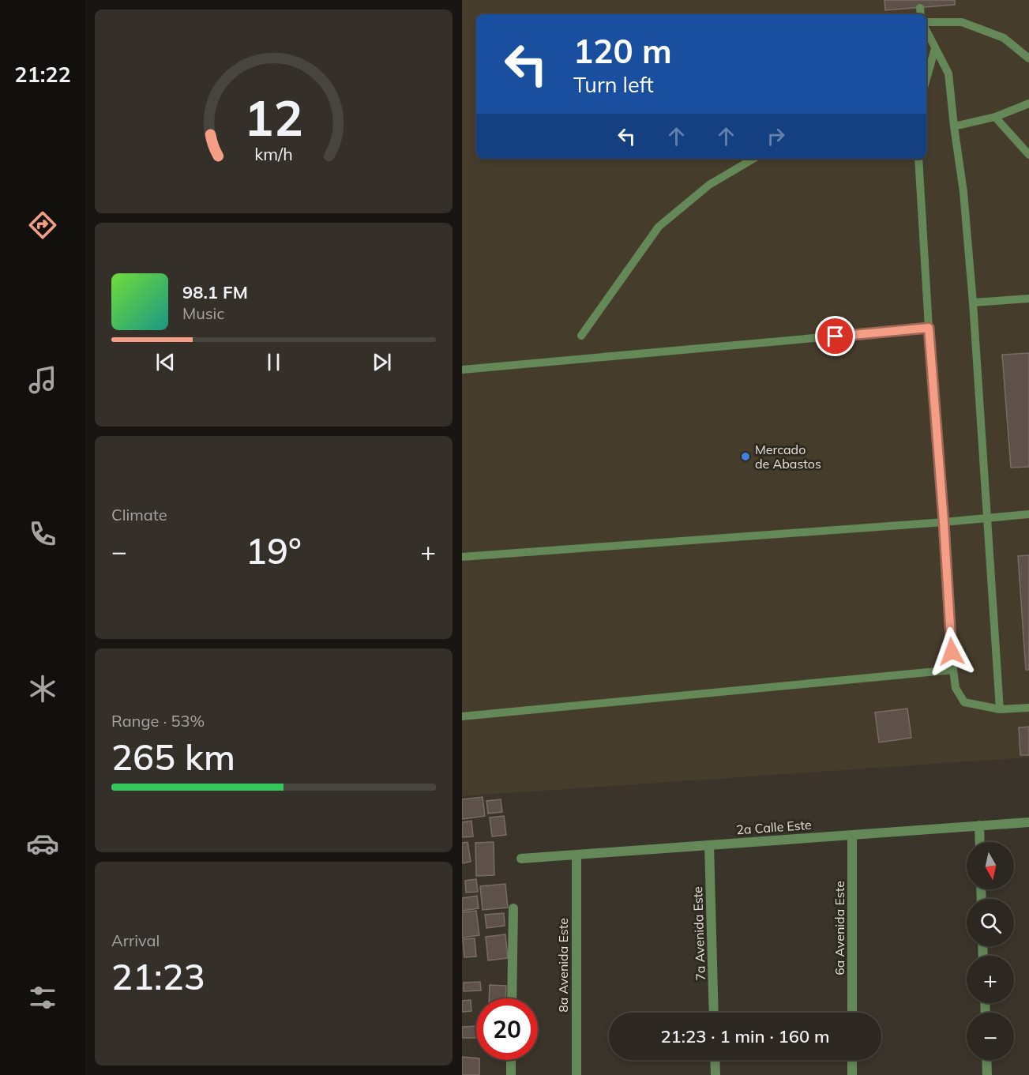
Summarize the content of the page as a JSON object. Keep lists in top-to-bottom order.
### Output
{
  "streets": {
    "street": [
      "2a Calle Este",
      "6a Avenida Este",
      "7a Avenida Este",
      "8a Avenida Este"
    ]
  },
  "crossings": [
    ["2a Calle Este", "6a Avenida Este"],
    ["2a Calle Este", "7a Avenida Este"],
    ["2a Calle Este", "8a Avenida Este"]
  ],
  "places": ["Mercado de Abastos"],
  "north": "bottom",
  "page": {
    "tabs": "21:22",
    "turn": ["120 m", "Turn left"],
    "song": ["98.1 FM", "Music"],
    "tile": [
      "Climate",
      ["Range · 53%", "265 km"],
      ["Arrival", "21:23"]
    ],
    "heat": ["−", "19°", "+"],
    "map_buttons": ["+", "−"],
    "limit": "20",
    "trip": "21:23 · 1 min · 160 m",
    "gauge": ["12", "km/h"]
  }
}
